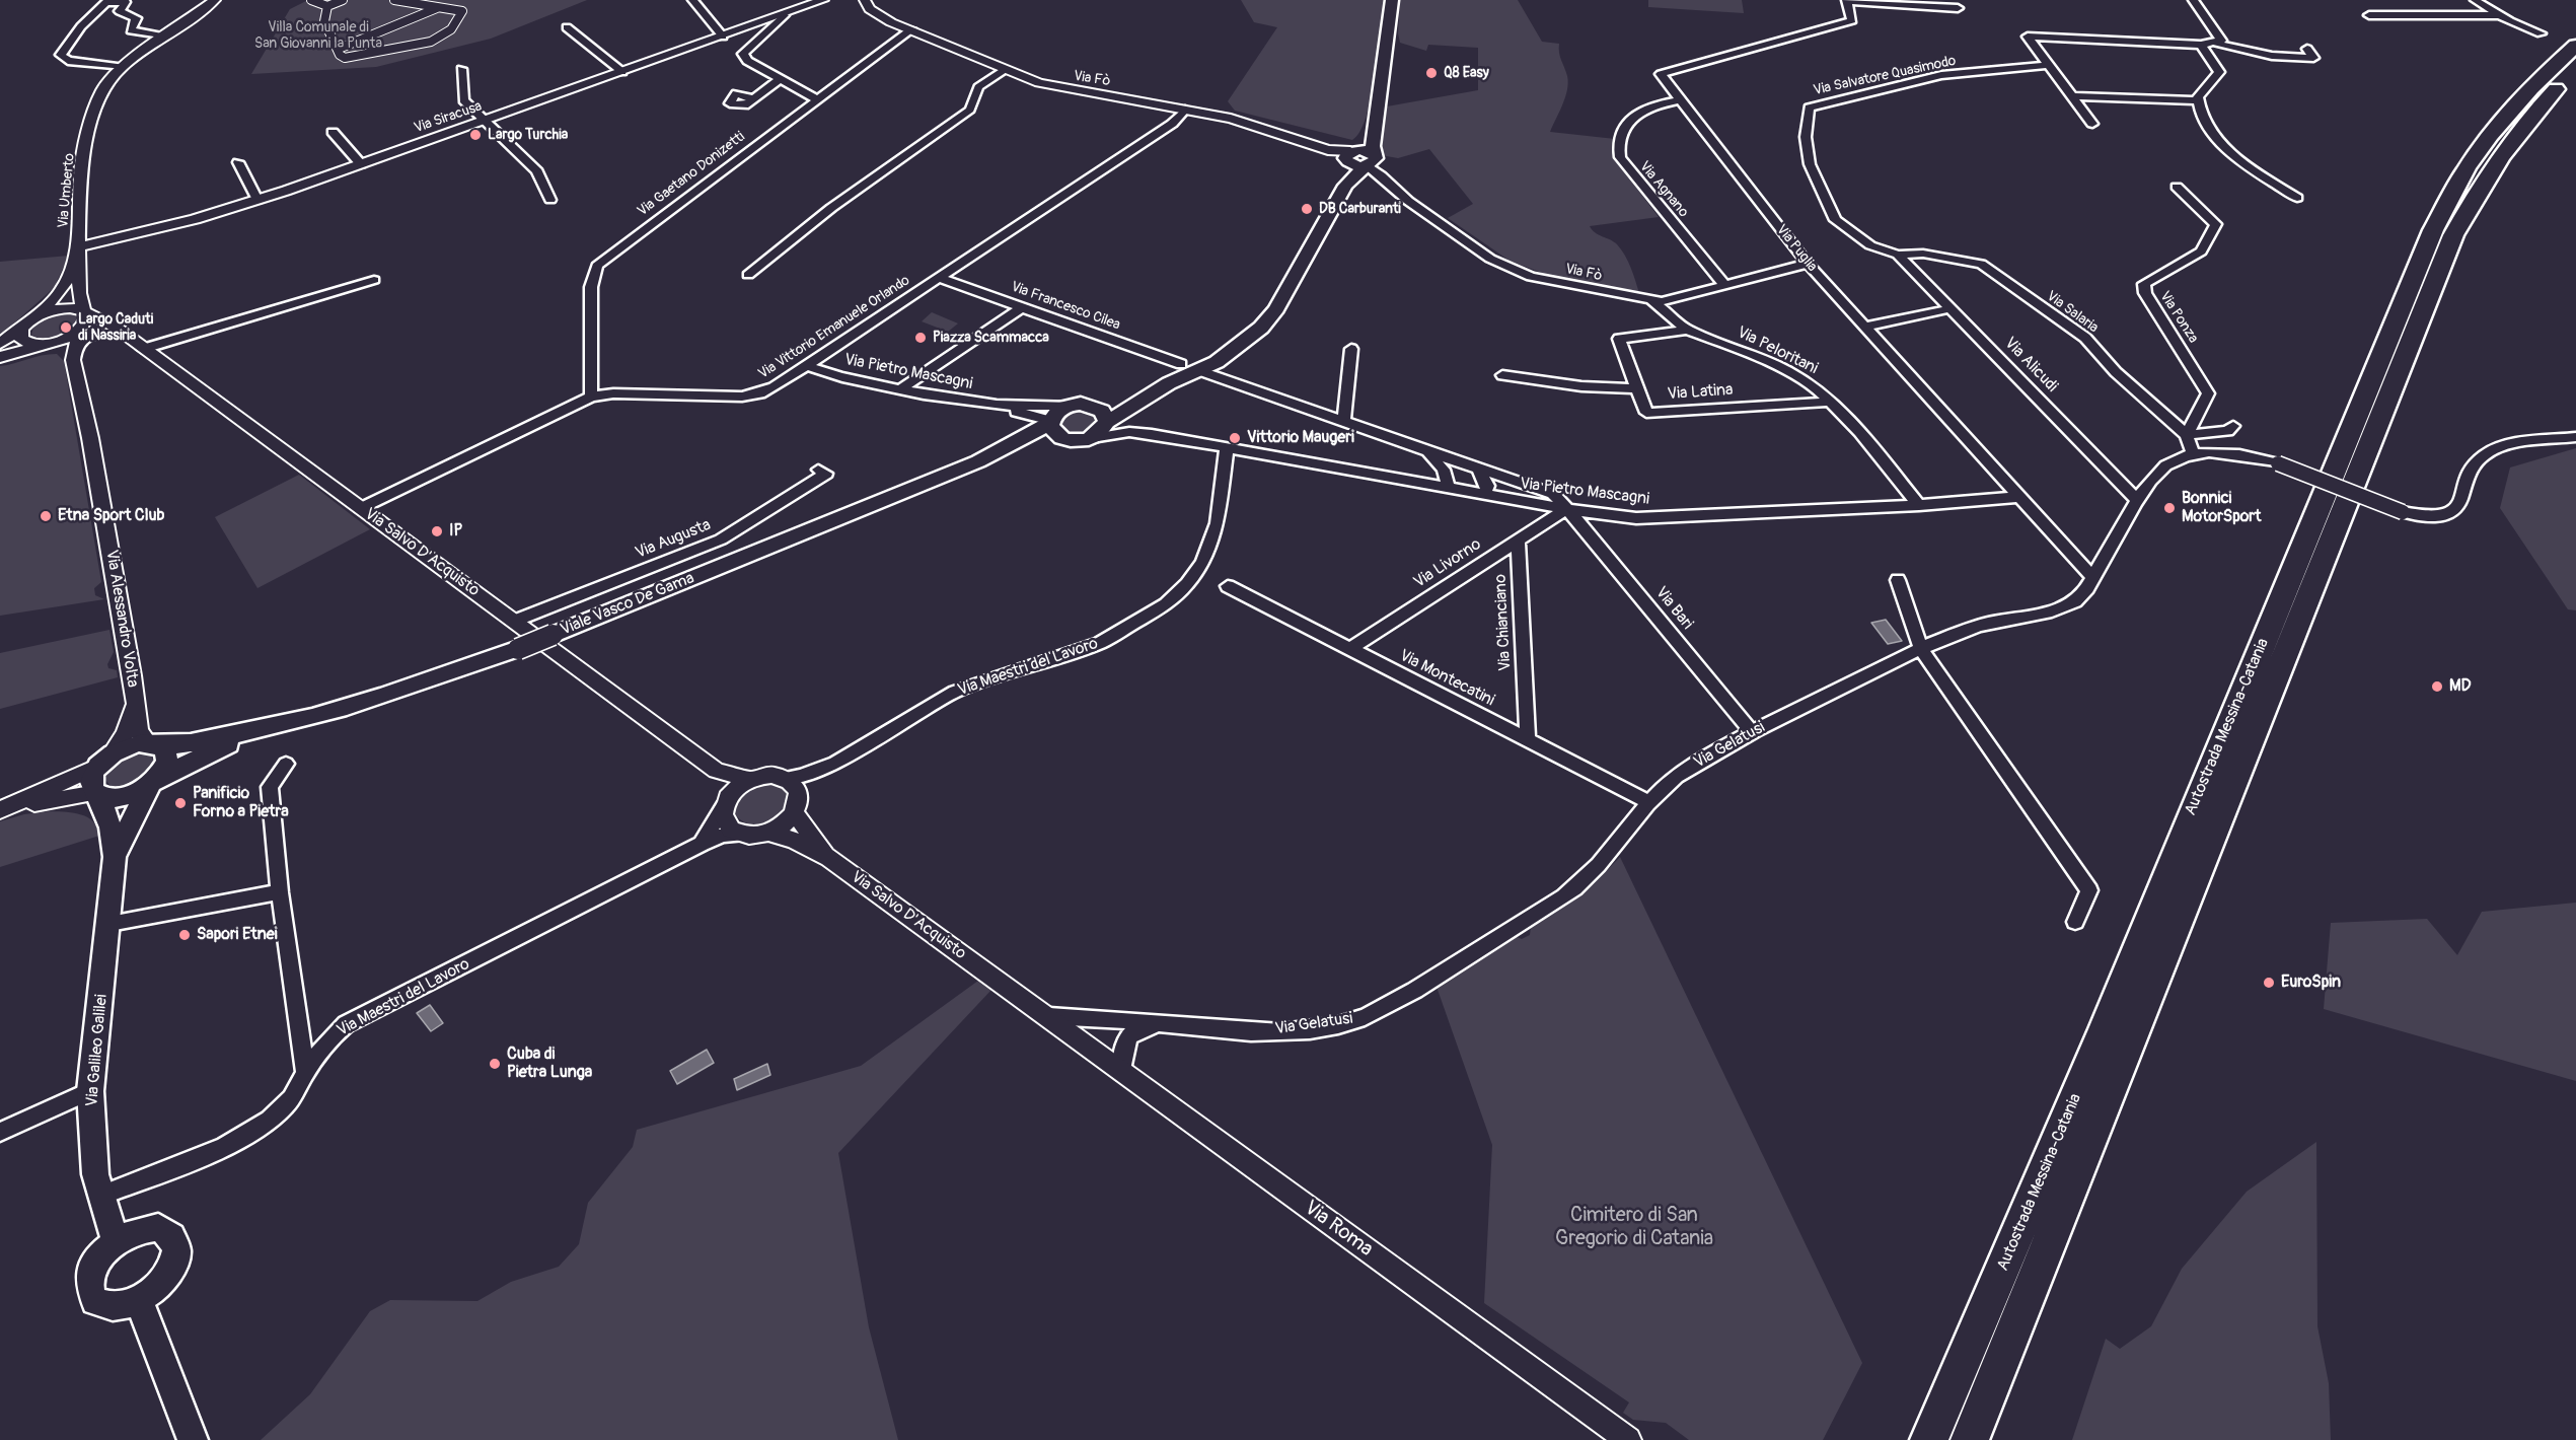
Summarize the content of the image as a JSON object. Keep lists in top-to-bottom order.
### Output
{
  "streets": {
    "highway": ["Autostrada Messina-Catania"],
    "main road": ["Viale Vasco De Gama", "Via Galileo Galilei"],
    "street": [
      "Via Salvatore Quasimodo",
      "Via Fò",
      "Via Siracusa",
      "Via Gaetano Donizetti",
      "Via Agnano",
      "Via Umberto",
      "Via Puglia",
      "Via Francesco Cilea",
      "Via Salaria",
      "Via Ponza",
      "Via Vittorio Emanuele Orlando",
      "Via Peloritani",
      "Via Alicudi",
      "Via Pietro Mascagni",
      "Via Latina",
      "Via Augusta",
      "Via Salvo D'Acquisto",
      "Via Livorno",
      "Via Bari",
      "Via Alessandro Volta",
      "Via Chianciano",
      "Via Maestri del Lavoro",
      "Via Montecatini",
      "Via Gelatusi",
      "Via Roma"
    ]
  },
  "crossings": [
    ["Via Salvatore Quasimodo", "Via Salaria"],
    ["Via Salvatore Quasimodo", "Via Alicudi"],
    ["Via Fò", "Via Gaetano Donizetti"],
    ["Via Fò", "Via Agnano"],
    ["Via Fò", "Via Puglia"],
    ["Via Fò", "Via Vittorio Emanuele Orlando"],
    ["Via Fò", "Via Peloritani"],
    ["Via Siracusa", "Via Umberto"],
    ["Via Gaetano Donizetti", "Via Vittorio Emanuele Orlando"],
    ["Via Agnano", "Via Puglia"],
    ["Via Puglia", "Via Pietro Mascagni"],
    ["Via Puglia", "Via Gelatusi"],
    ["Via Francesco Cilea", "Via Vittorio Emanuele Orlando"],
    ["Via Salaria", "Via Ponza"],
    ["Via Salaria", "Via Alicudi"],
    ["Via Vittorio Emanuele Orlando", "Via Pietro Mascagni"],
    ["Via Vittorio Emanuele Orlando", "Via Salvo D'Acquisto"],
    ["Via Peloritani", "Via Pietro Mascagni"],
    ["Via Peloritani", "Via Latina"],
    ["Via Alicudi", "Via Gelatusi"],
    ["Via Pietro Mascagni", "Via Livorno"],
    ["Via Pietro Mascagni", "Via Bari"],
    ["Via Pietro Mascagni", "Via Maestri del Lavoro"],
    ["Via Augusta", "Via Salvo D'Acquisto"],
    ["Via Salvo D'Acquisto", "Via Roma"],
    ["Via Livorno", "Via Bari"],
    ["Via Livorno", "Via Chianciano"],
    ["Via Livorno", "Via Montecatini"],
    ["Via Bari", "Via Gelatusi"],
    ["Via Chianciano", "Via Montecatini"],
    ["Via Maestri del Lavoro", "Via Galileo Galilei"],
    ["Via Montecatini", "Via Gelatusi"]
  ],
  "parks": ["Villa Comunale di San Giovanni la Punta", "Cimitero di San Gregorio di Catania"],
  "places": [
    "Q8 Easy",
    "Largo Turchia",
    "DB Carburanti",
    "Largo Caduti di Nassiria",
    "Piazza Scammacca",
    "Vittorio Maugeri",
    "Bonnici MotorSport",
    "Etna Sport Club",
    "IP",
    "MD",
    "Panificio Forno a Pietra",
    "Sapori Etnei",
    "EuroSpin",
    "Cuba di Pietra Lunga"
  ]
}
